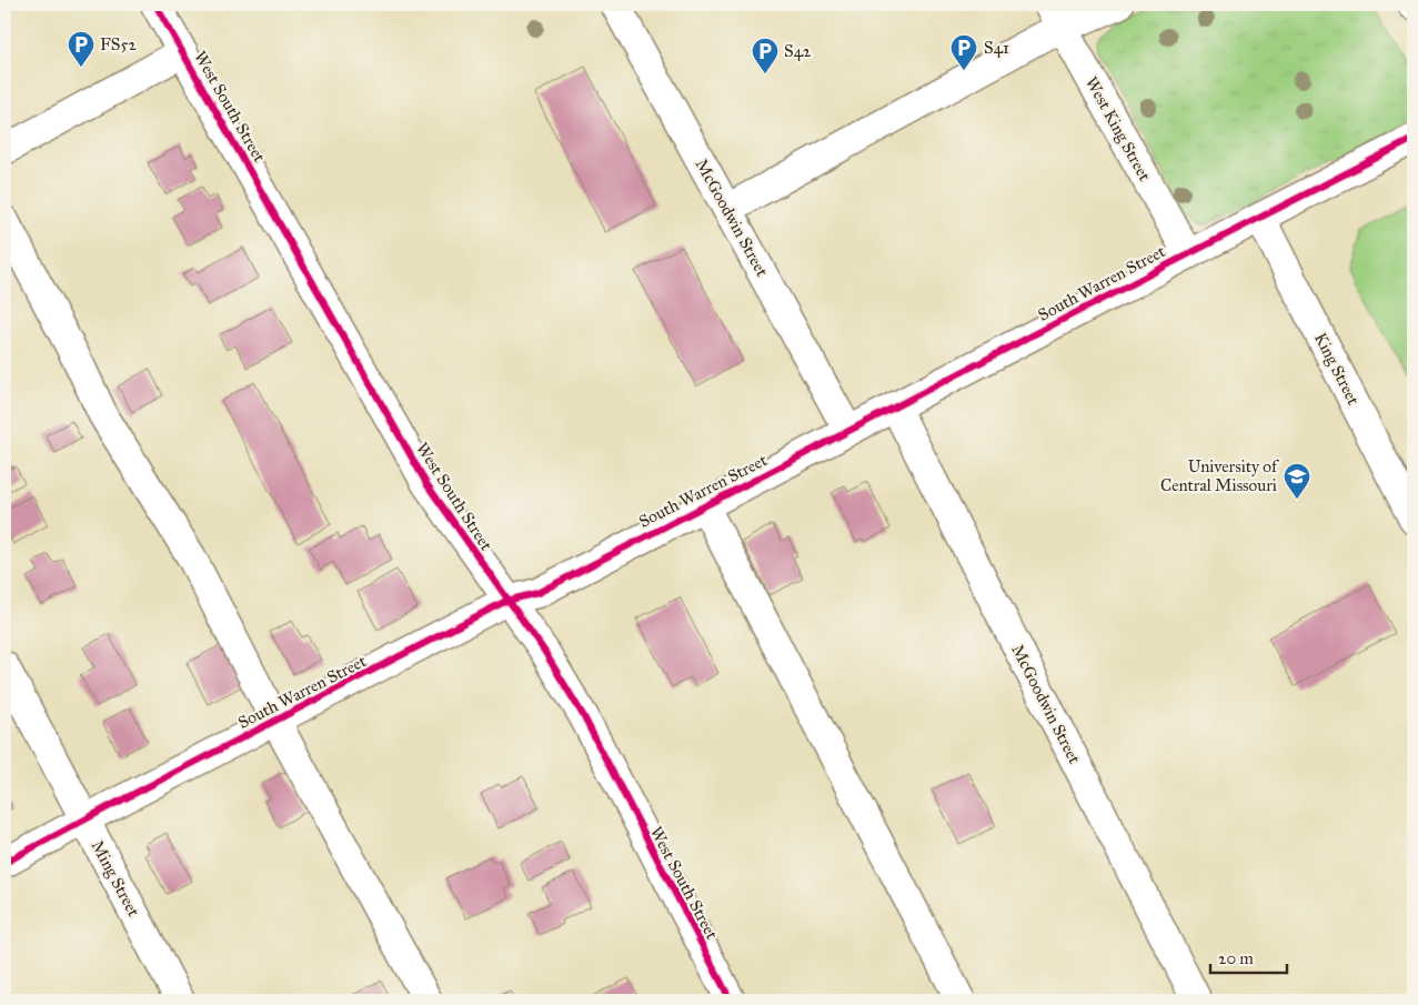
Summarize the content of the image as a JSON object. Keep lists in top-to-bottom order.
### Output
{
  "streets": {
    "street": [
      "West South Street",
      "West King Street",
      "McGoodwin Street",
      "South Warren Street",
      "King Street",
      "Ming Street"
    ]
  },
  "crossings": [
    ["West South Street", "South Warren Street"],
    ["West King Street", "South Warren Street"],
    ["McGoodwin Street", "South Warren Street"],
    ["South Warren Street", "King Street"],
    ["South Warren Street", "Ming Street"]
  ],
  "places": {
    "parking": ["FS52", "S41", "S42"],
    "school or university": ["University of Central Missouri"]
  },
  "scale_bar": "20 m"
}
